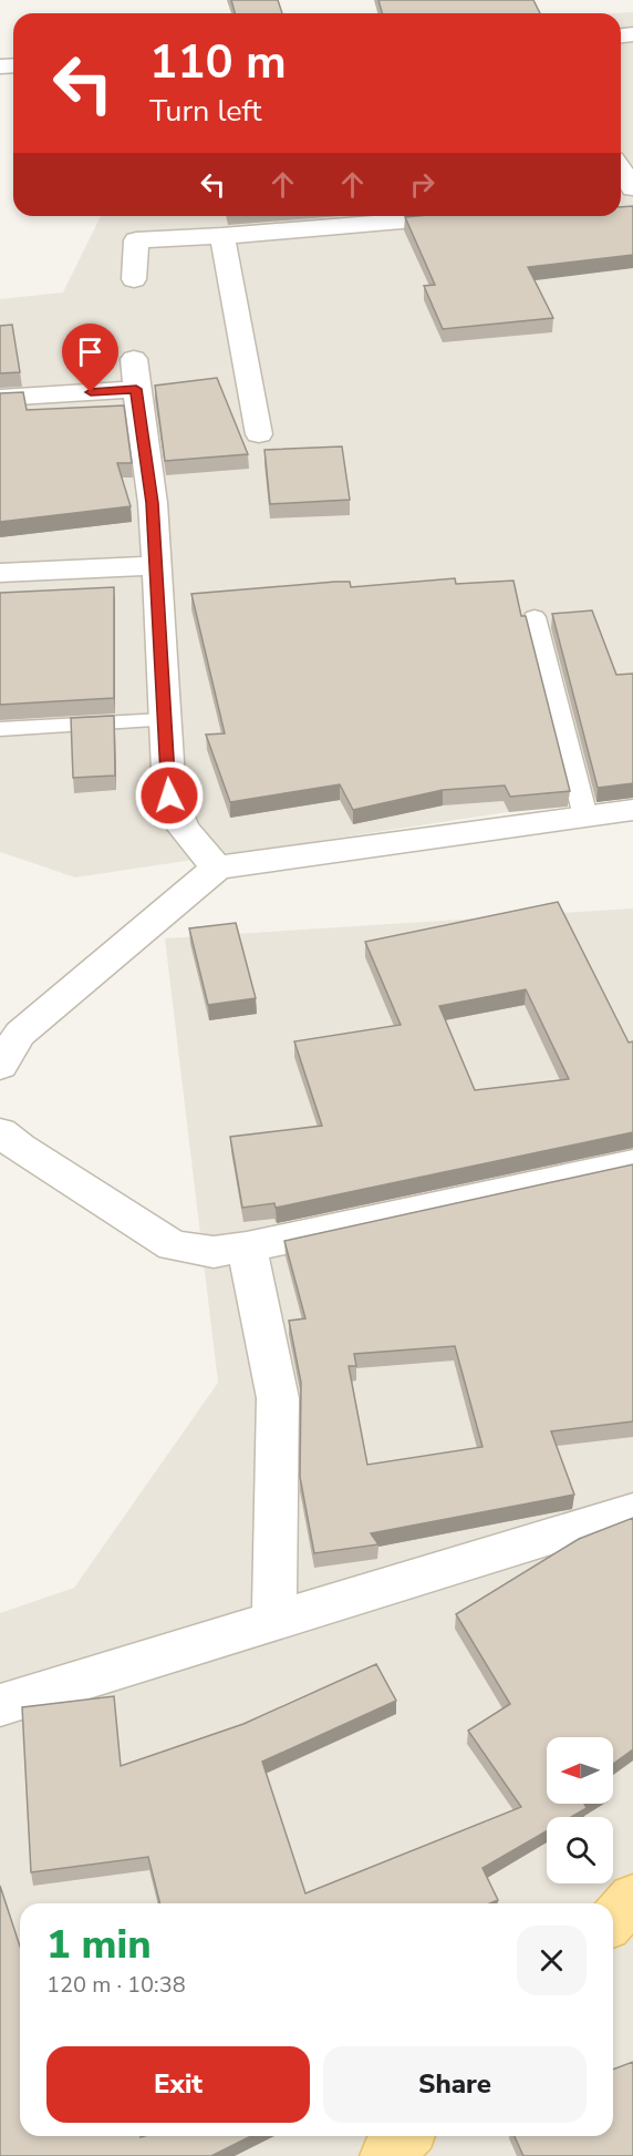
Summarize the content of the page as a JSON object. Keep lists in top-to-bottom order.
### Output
{
  "north": "left",
  "page": {
    "turn": ["110 m", "Turn left"],
    "heading": ["1 min", "120 m · 10:38"],
    "buttons": ["Exit", "Share"]
  }
}
